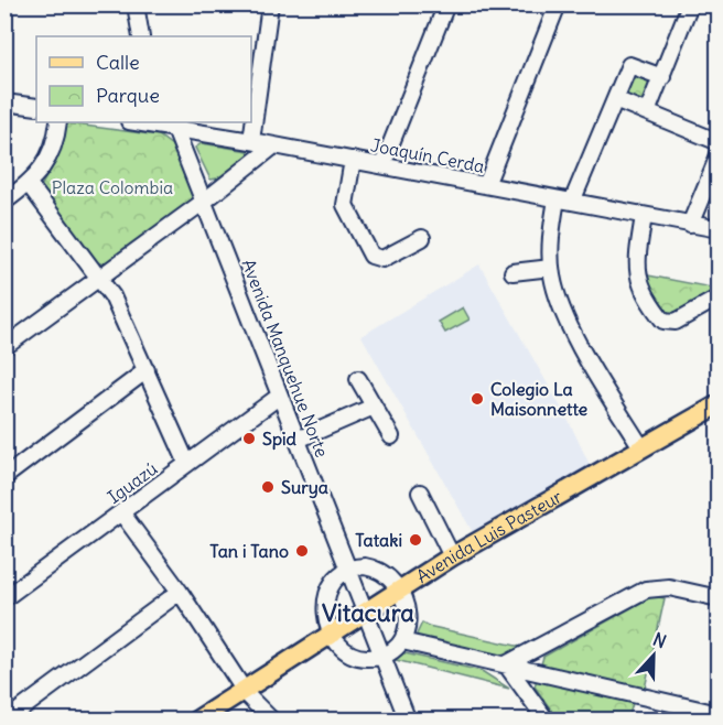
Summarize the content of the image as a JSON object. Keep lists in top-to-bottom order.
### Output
{
  "streets": {
    "main road": ["Avenida Luis Pasteur"],
    "street": ["Joaquín Cerda", "Avenida Manquehue Norte", "Iguazú"]
  },
  "crossings": [
    ["Joaquín Cerda", "Avenida Manquehue Norte"],
    ["Avenida Manquehue Norte", "Iguazú"],
    ["Avenida Manquehue Norte", "Avenida Luis Pasteur"]
  ],
  "districts": ["Vitacura"],
  "parks": ["Plaza Colombia"],
  "places": [
    "Colegio La Maisonnette",
    "Spid",
    "Surya",
    "Tataki",
    "Tan i Tano"
  ],
  "legend": ["Calle", "Parque"],
  "north": "top"
}
